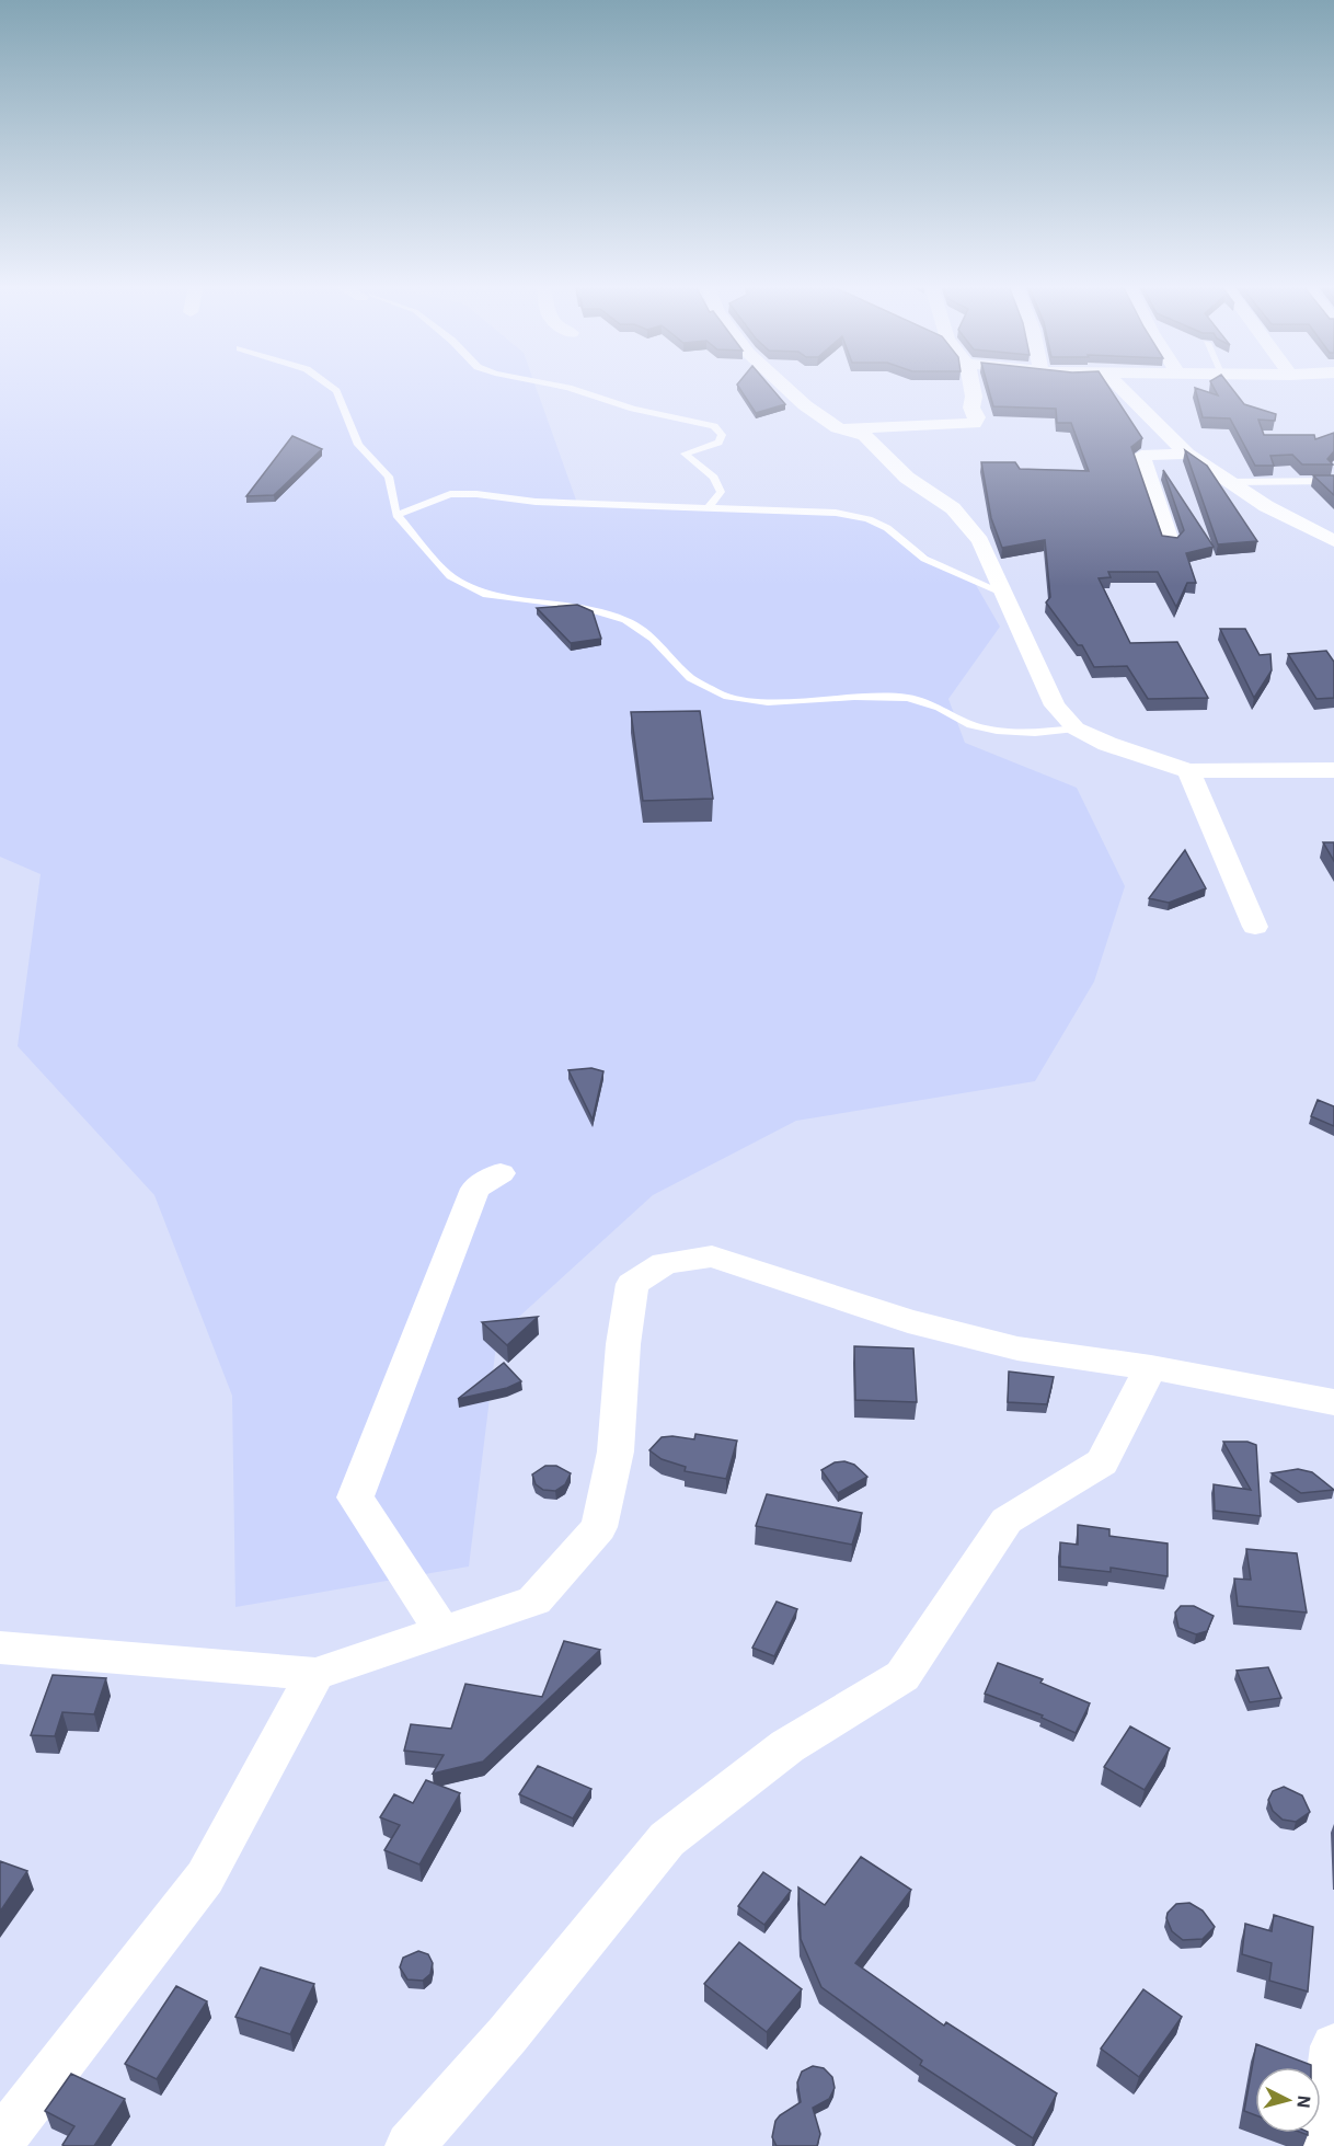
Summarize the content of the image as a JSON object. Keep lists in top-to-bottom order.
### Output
{
  "north": "right"
}
